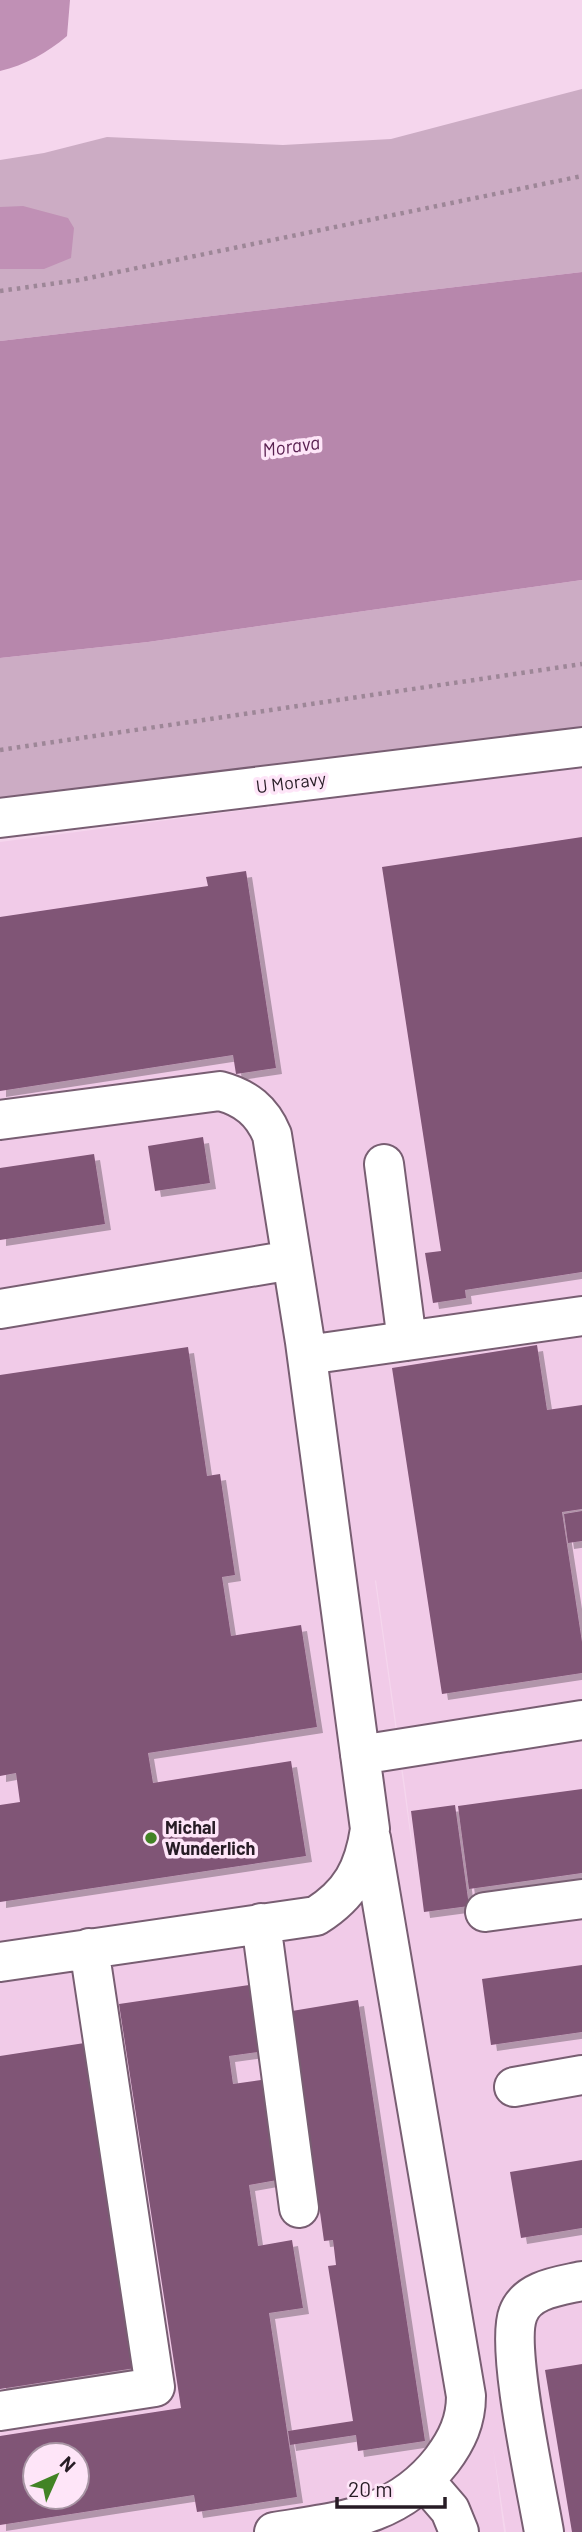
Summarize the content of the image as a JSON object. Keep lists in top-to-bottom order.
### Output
{
  "streets": {
    "street": ["U Moravy"]
  },
  "water": ["Morava"],
  "places": ["Michal Wunderlich"],
  "scale_bar": "20 m",
  "north": "top right"
}
